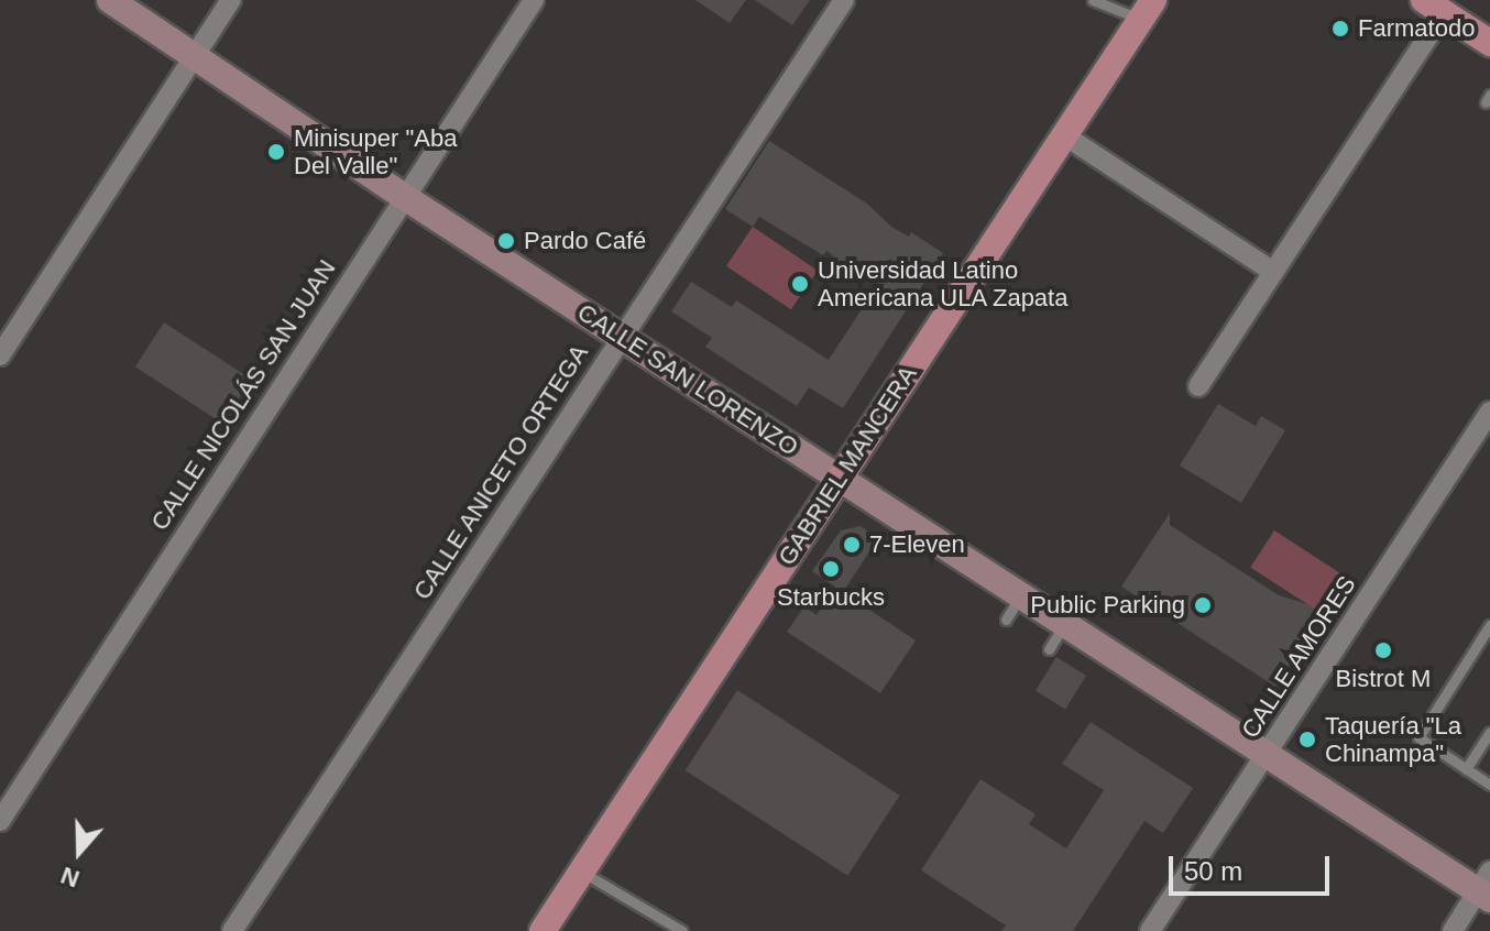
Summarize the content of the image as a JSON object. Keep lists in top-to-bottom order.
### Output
{
  "streets": {
    "main road": ["GABRIEL MANCERA"],
    "street": [
      "CALLE SAN LORENZO",
      "CALLE NICOLÁS SAN JUAN",
      "CALLE ANICETO ORTEGA",
      "CALLE AMORES"
    ]
  },
  "crossings": [
    ["CALLE SAN LORENZO", "CALLE NICOLÁS SAN JUAN"],
    ["CALLE SAN LORENZO", "GABRIEL MANCERA"],
    ["CALLE SAN LORENZO", "CALLE ANICETO ORTEGA"],
    ["CALLE SAN LORENZO", "CALLE AMORES"]
  ],
  "places": [
    "Farmatodo",
    "Minisuper \"Aba Del Valle\"",
    "Pardo Café",
    "Universidad Latino Americana ULA Zapata",
    "7-Eleven",
    "Starbucks",
    "Public Parking",
    "Bistrot M",
    "Taquería \"La Chinampa\""
  ],
  "scale_bar": "50 m",
  "north": "bottom"
}
